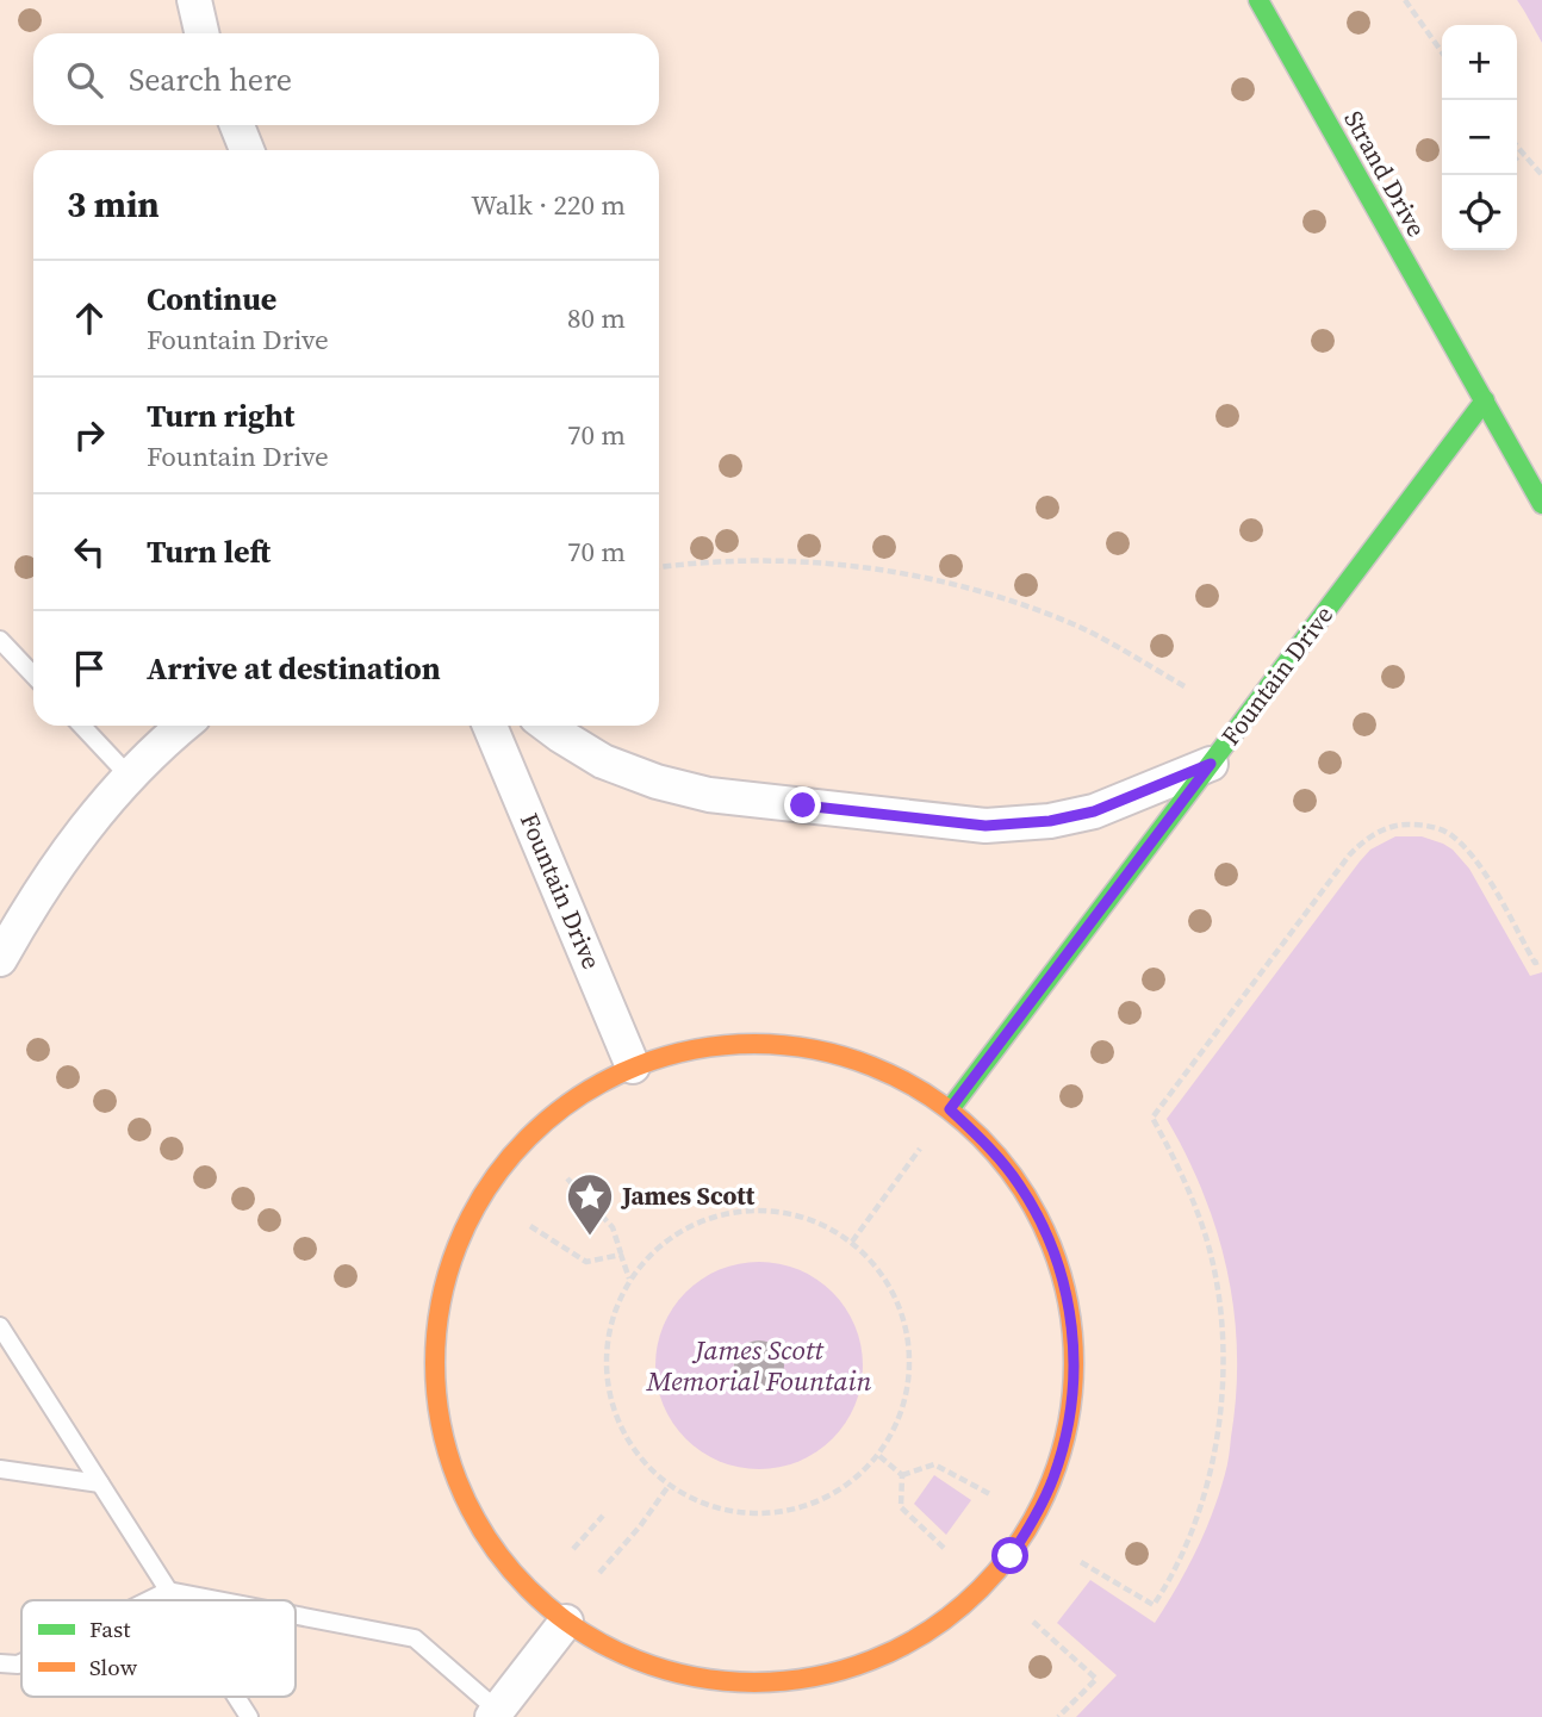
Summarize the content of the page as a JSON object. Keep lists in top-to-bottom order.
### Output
{
  "streets": {
    "street": ["Strand Drive", "Fountain Drive"]
  },
  "crossings": [
    ["Strand Drive", "Fountain Drive"]
  ],
  "water": ["James Scott Memorial Fountain"],
  "places": {
    "place": ["James Scott"]
  },
  "legend": ["Fast", "Slow"],
  "page": {
    "map_buttons": ["+", "−"],
    "search": "Search here",
    "heading": ["3 min", "Walk · 220 m"],
    "list": [
      ["Continue", "Fountain Drive", "80 m"],
      ["Turn right", "Fountain Drive", "70 m"],
      ["Turn left", "70 m"],
      "Arrive at destination"
    ]
  }
}
